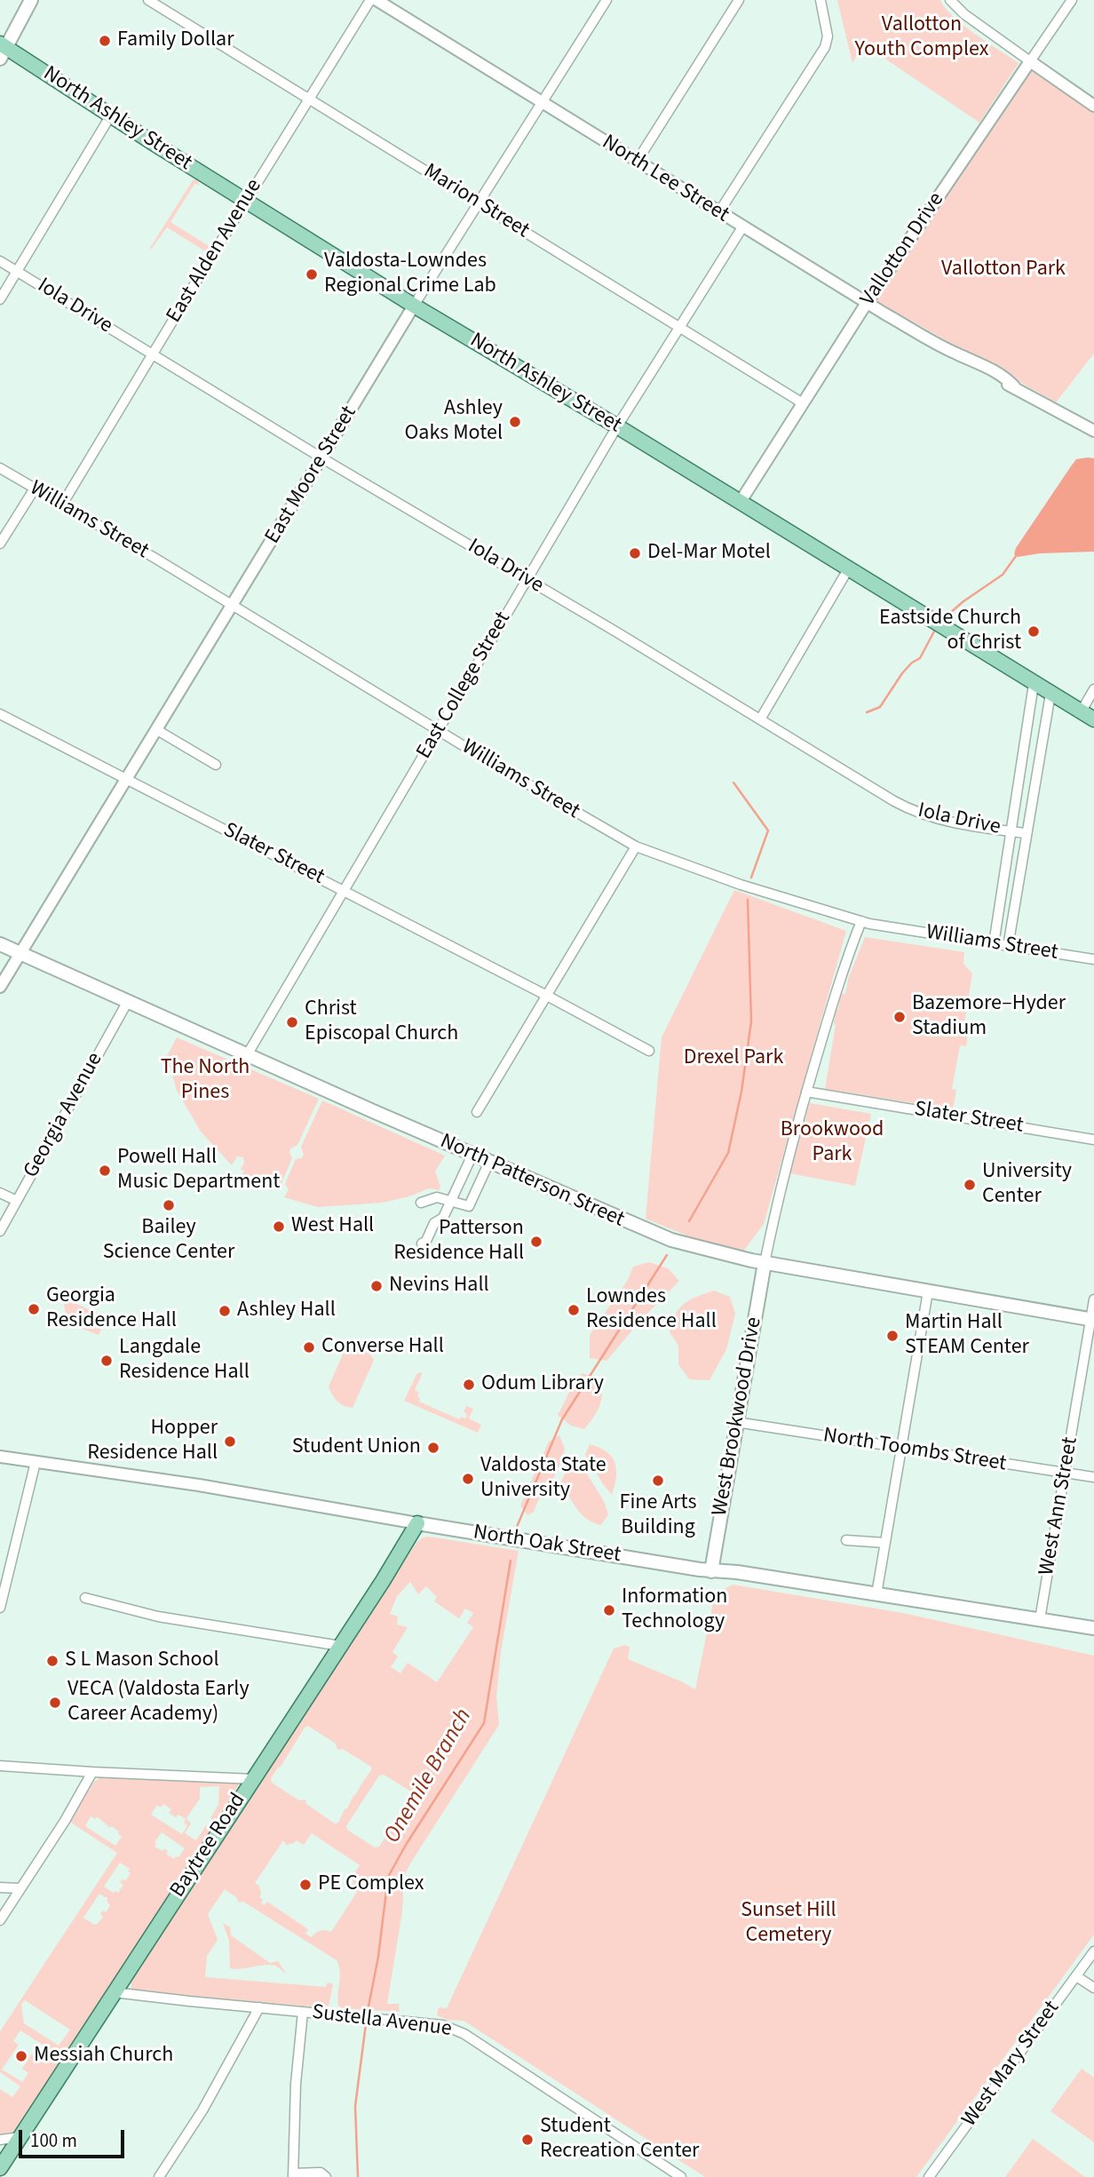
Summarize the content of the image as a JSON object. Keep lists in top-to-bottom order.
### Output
{
  "streets": {
    "main road": [
      "North Ashley Street",
      "North Patterson Street",
      "West Brookwood Drive",
      "North Oak Street",
      "Baytree Road"
    ],
    "street": [
      "North Lee Street",
      "Marion Street",
      "Vallotton Drive",
      "East Alden Avenue",
      "Iola Drive",
      "East Moore Street",
      "Williams Street",
      "East College Street",
      "Slater Street",
      "Georgia Avenue",
      "North Toombs Street",
      "West Ann Street",
      "Sustella Avenue",
      "West Mary Street"
    ]
  },
  "crossings": [
    ["North Ashley Street", "Vallotton Drive"],
    ["North Ashley Street", "East Alden Avenue"],
    ["North Ashley Street", "East Moore Street"],
    ["North Ashley Street", "East College Street"],
    ["North Lee Street", "Vallotton Drive"],
    ["North Lee Street", "East Moore Street"],
    ["North Lee Street", "East College Street"],
    ["Marion Street", "Vallotton Drive"],
    ["Marion Street", "East Alden Avenue"],
    ["Marion Street", "East Moore Street"],
    ["Marion Street", "East College Street"],
    ["East Alden Avenue", "Iola Drive"],
    ["East Alden Avenue", "Williams Street"],
    ["Iola Drive", "East Moore Street"],
    ["Iola Drive", "East College Street"],
    ["East Moore Street", "Williams Street"],
    ["East Moore Street", "Slater Street"],
    ["East Moore Street", "North Patterson Street"],
    ["Williams Street", "East College Street"],
    ["East College Street", "Slater Street"],
    ["East College Street", "North Patterson Street"],
    ["Georgia Avenue", "North Patterson Street"],
    ["North Patterson Street", "West Brookwood Drive"],
    ["North Patterson Street", "West Ann Street"],
    ["West Brookwood Drive", "North Toombs Street"],
    ["West Brookwood Drive", "North Oak Street"],
    ["North Toombs Street", "West Ann Street"],
    ["West Ann Street", "North Oak Street"],
    ["North Oak Street", "Baytree Road"],
    ["Baytree Road", "Sustella Avenue"]
  ],
  "water": ["Onemile Branch"],
  "parks": [
    "Vallotton Youth Complex",
    "Vallotton Park",
    "Drexel Park",
    "The North Pines",
    "Brookwood Park",
    "Sunset Hill Cemetery"
  ],
  "places": [
    "Family Dollar",
    "Valdosta-Lowndes Regional Crime Lab",
    "Ashley Oaks Motel",
    "Del-Mar Motel",
    "Eastside Church of Christ",
    "Bazemore–Hyder Stadium",
    "Christ Episcopal Church",
    "Powell Hall Music Department",
    "University Center",
    "Bailey Science Center",
    "West Hall",
    "Patterson Residence Hall",
    "Nevins Hall",
    "Georgia Residence Hall",
    "Lowndes Residence Hall",
    "Ashley Hall",
    "Martin Hall STEAM Center",
    "Converse Hall",
    "Langdale Residence Hall",
    "Odum Library",
    "Hopper Residence Hall",
    "Student Union",
    "Valdosta State University",
    "Fine Arts Building",
    "Information Technology",
    "S L Mason School",
    "VECA (Valdosta Early Career Academy)",
    "PE Complex",
    "Messiah Church",
    "Student Recreation Center"
  ],
  "scale_bar": "100 m"
}
